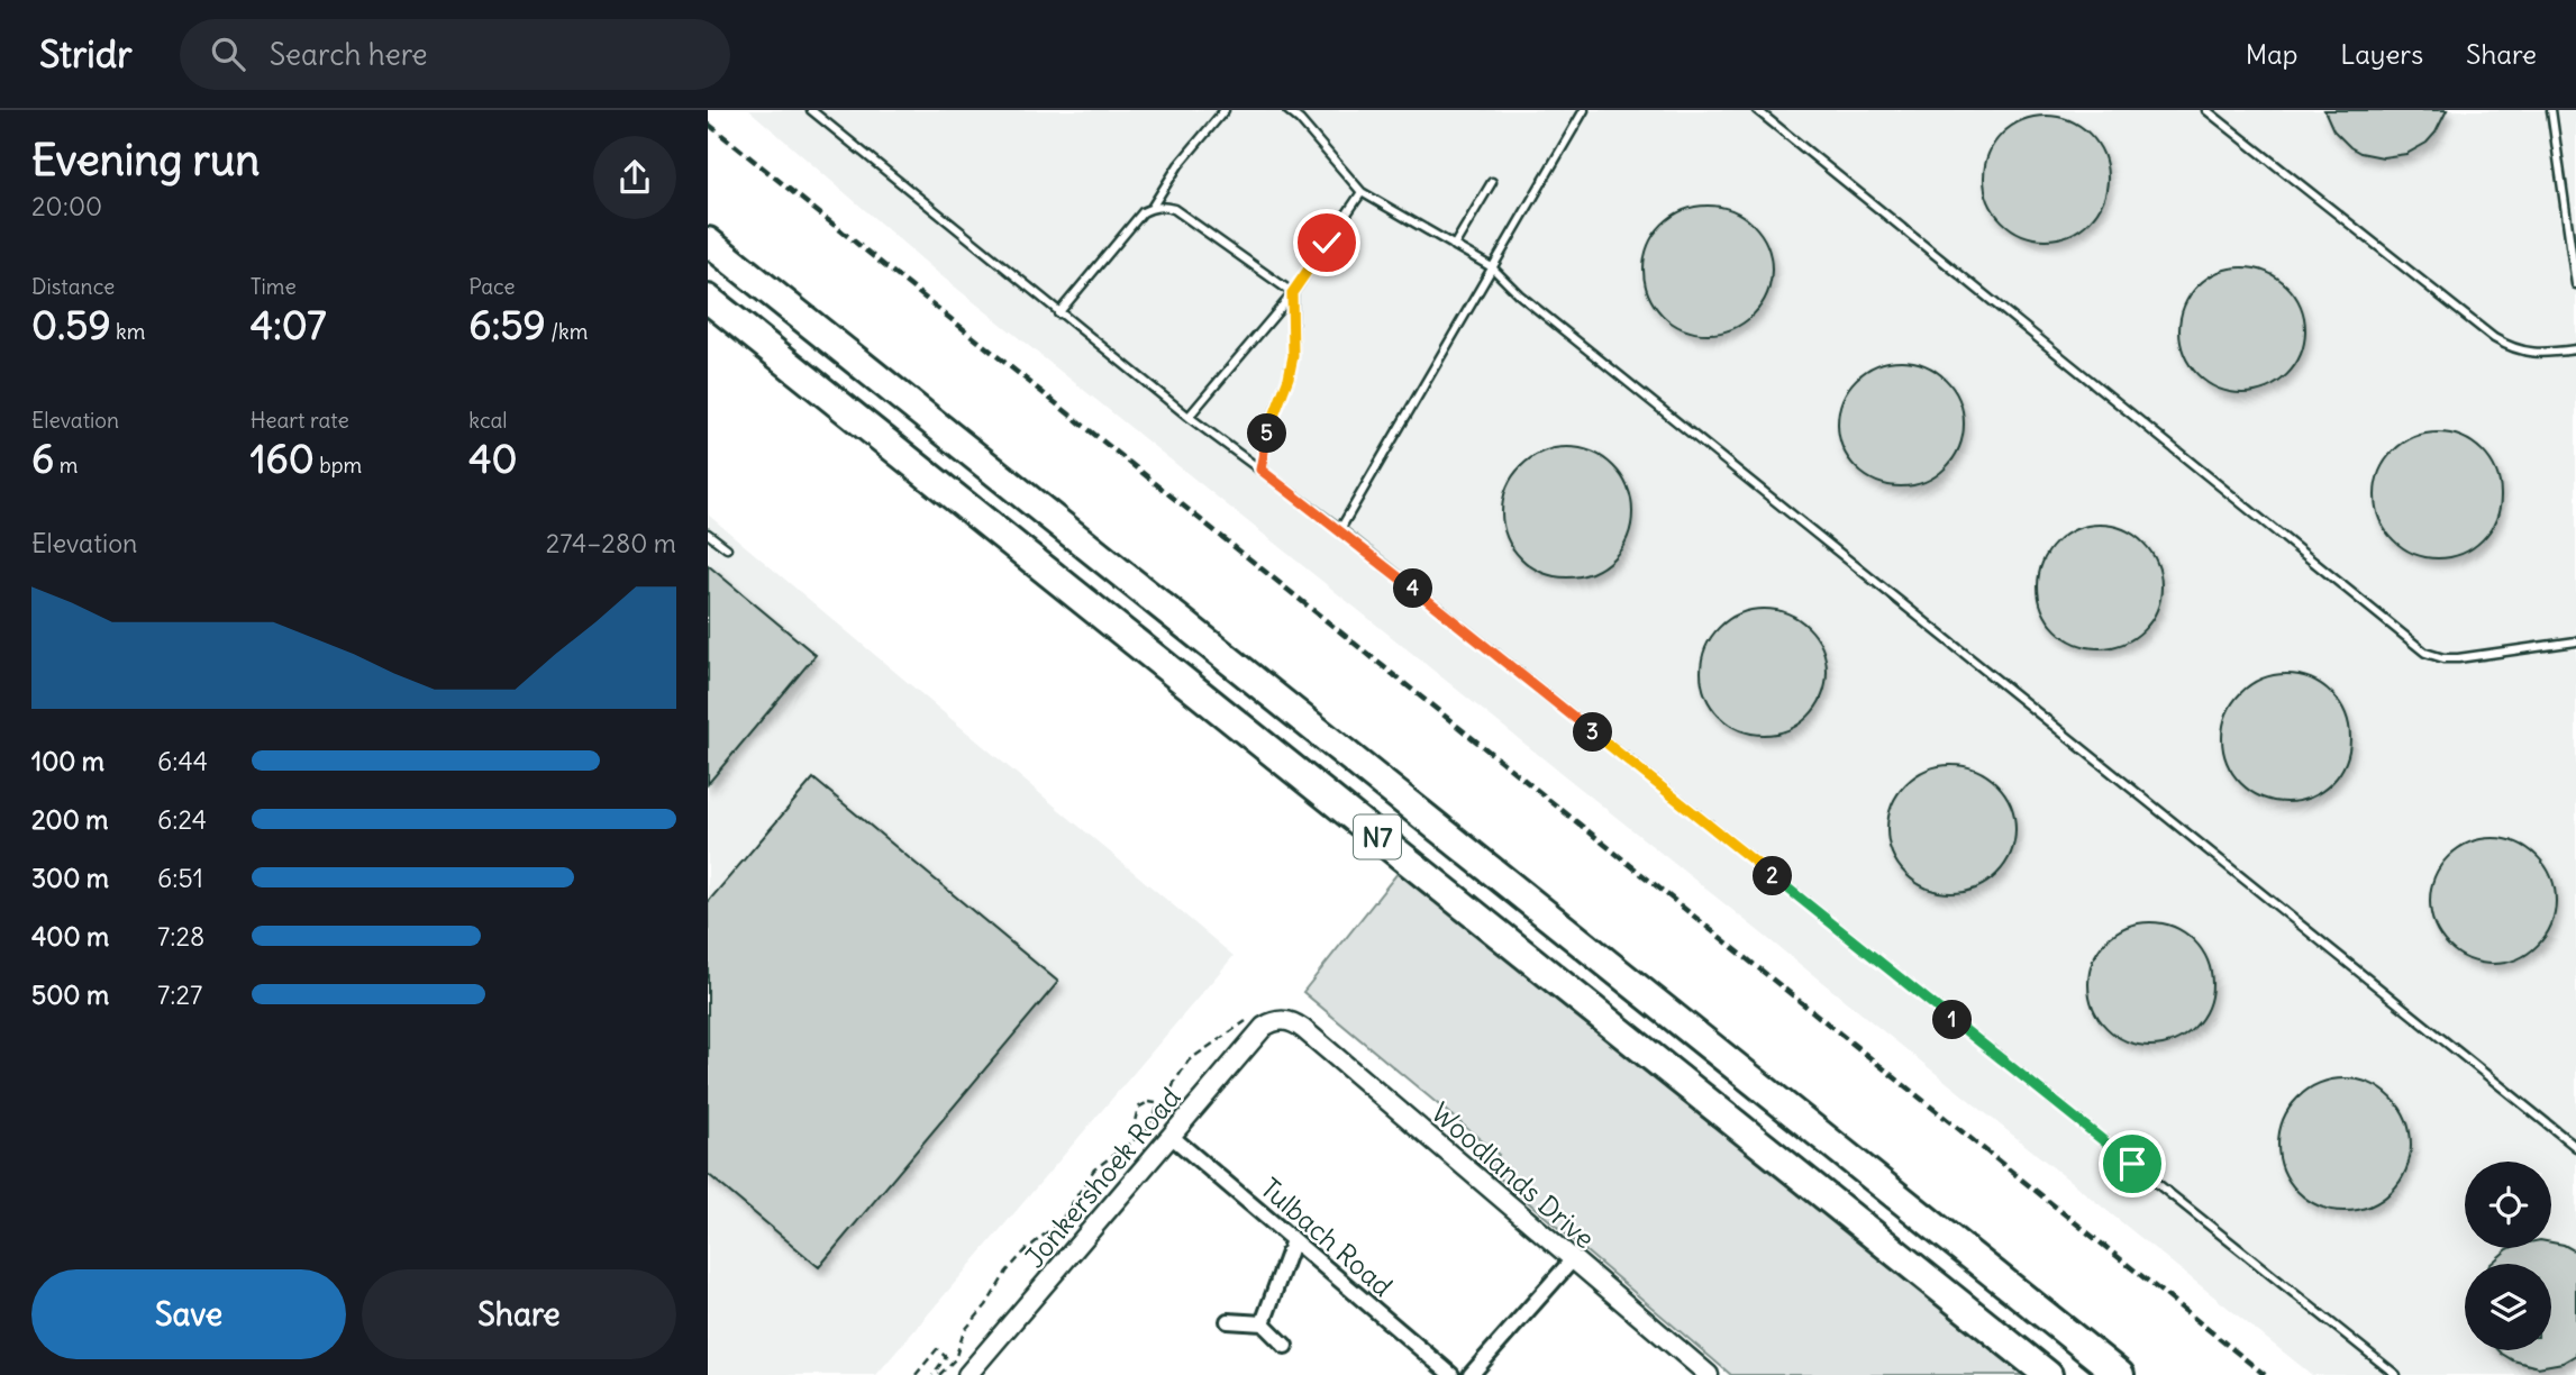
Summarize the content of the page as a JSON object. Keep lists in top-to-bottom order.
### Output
{
  "streets": {
    "highway": ["N7"],
    "street": ["Woodlands Drive", "Jonkershoek Road", "Tulbach Road"]
  },
  "crossings": [
    ["Woodlands Drive", "Jonkershoek Road"],
    ["Jonkershoek Road", "Tulbach Road"]
  ],
  "page": {
    "header": "Stridr",
    "search": "Search here",
    "nav": ["Map", "Layers", "Share"],
    "heading": ["Evening run", "20:00"],
    "stats": [
      ["Distance", "0.59 km"],
      ["Time", "4:07"],
      ["Pace", "6:59 /km"],
      ["Elevation", "6 m"],
      ["Heart rate", "160 bpm"],
      ["kcal", "40"]
    ],
    "pins": [
      "5",
      "4",
      "3",
      "2",
      "1"
    ],
    "chart": ["Elevation", "274–280 m"],
    "list": [
      {
        "name": "100 m",
        "note": "6:44"
      },
      {
        "name": "200 m",
        "note": "6:24"
      },
      {
        "name": "300 m",
        "note": "6:51"
      },
      {
        "name": "400 m",
        "note": "7:28"
      },
      {
        "name": "500 m",
        "note": "7:27"
      }
    ],
    "buttons": ["Save", "Share"]
  }
}
